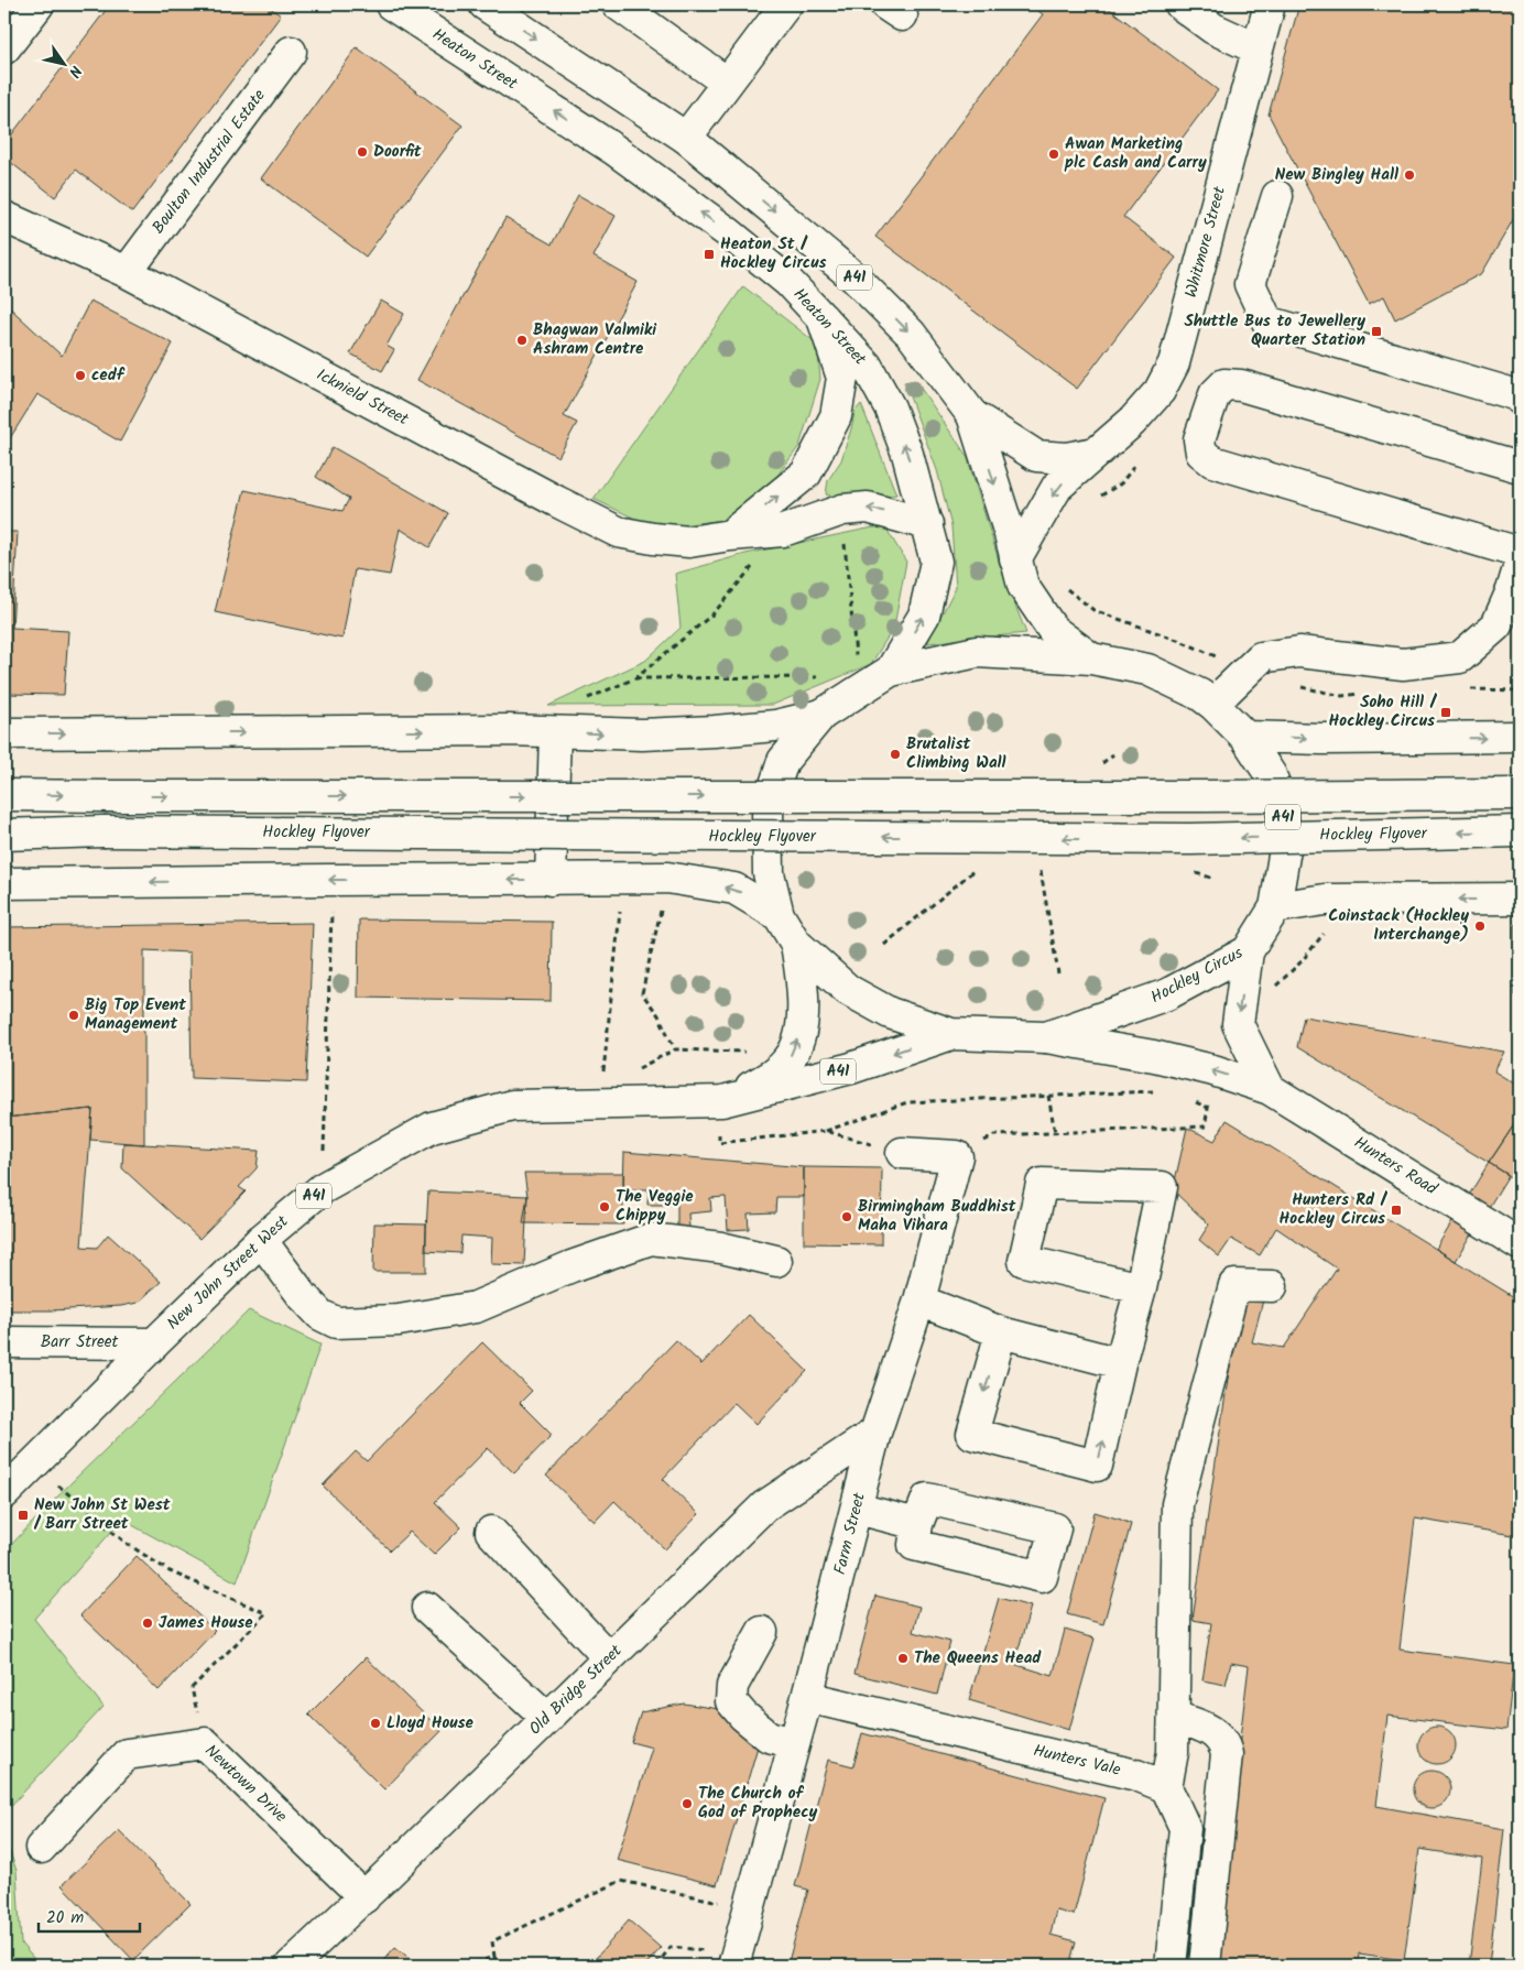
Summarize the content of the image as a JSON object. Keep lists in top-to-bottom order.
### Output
{
  "streets": {
    "main road": [
      "Heaton Street",
      "Boulton Industrial Estate",
      "Whitmore Street",
      "A41",
      "Icknield Street",
      "Hockley Flyover",
      "Hockley Circus",
      "Hunters Road",
      "New John Street West",
      "Barr Street",
      "Farm Street",
      "Old Bridge Street",
      "Hunters Vale",
      "Newtown Drive"
    ]
  },
  "crossings": [
    ["Heaton Street", "Icknield Street"],
    ["Heaton Street", "Hockley Circus"],
    ["Boulton Industrial Estate", "Icknield Street"],
    ["Whitmore Street", "A41"],
    ["A41", "Hockley Circus"],
    ["Hockley Circus", "Hunters Road"],
    ["Hockley Circus", "New John Street West"],
    ["New John Street West", "Barr Street"],
    ["Farm Street", "Old Bridge Street"],
    ["Farm Street", "Hunters Vale"],
    ["Old Bridge Street", "Newtown Drive"]
  ],
  "places": {
    "other": [
      "Doorfit",
      "Awan Marketing plc Cash and Carry",
      "New Bingley Hall",
      "Bhagwan Valmiki Ashram Centre",
      "cedf",
      "Brutalist Climbing Wall",
      "Coinstack (Hockley Interchange)",
      "Big Top Event Management",
      "The Veggie Chippy",
      "Birmingham Buddhist Maha Vihara",
      "James House",
      "The Queens Head",
      "Lloyd House",
      "The Church of God of Prophecy"
    ],
    "transit": [
      "Heaton St / Hockley Circus",
      "Shuttle Bus to Jewellery Quarter Station",
      "Soho Hill / Hockley Circus",
      "Hunters Rd / Hockley Circus",
      "New John St West / Barr Street"
    ]
  },
  "scale_bar": "20 m",
  "north": "bottom right"
}
